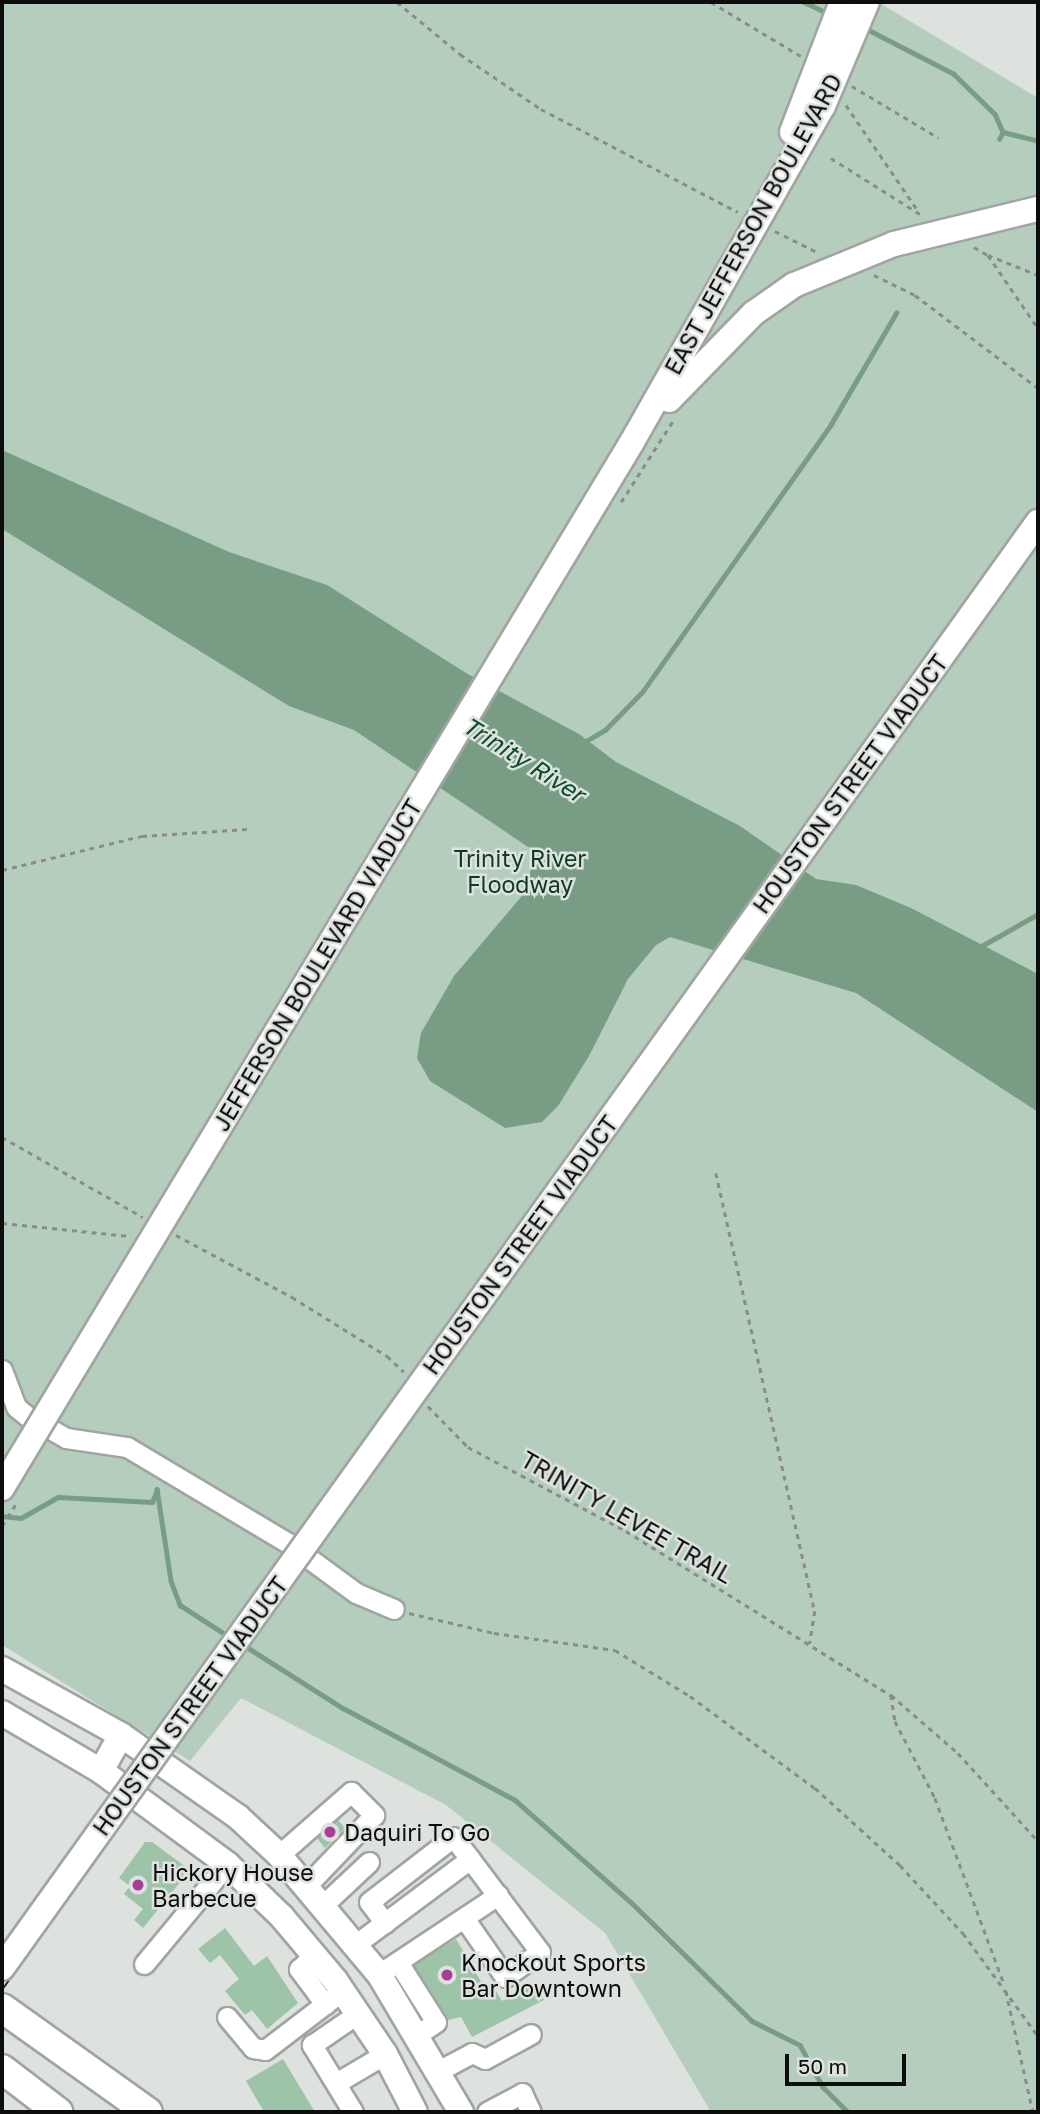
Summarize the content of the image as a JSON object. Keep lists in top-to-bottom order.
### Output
{
  "streets": {
    "main road": ["EAST JEFFERSON BOULEVARD", "HOUSTON STREET VIADUCT", "JEFFERSON BOULEVARD VIADUCT"],
    "path": ["TRINITY LEVEE TRAIL"]
  },
  "crossings": [
    ["EAST JEFFERSON BOULEVARD", "JEFFERSON BOULEVARD VIADUCT"]
  ],
  "water": ["Trinity River"],
  "parks": ["Trinity River Floodway"],
  "places": ["Daquiri To Go", "Hickory House Barbecue", "Knockout Sports Bar Downtown"],
  "scale_bar": "50 m"
}
